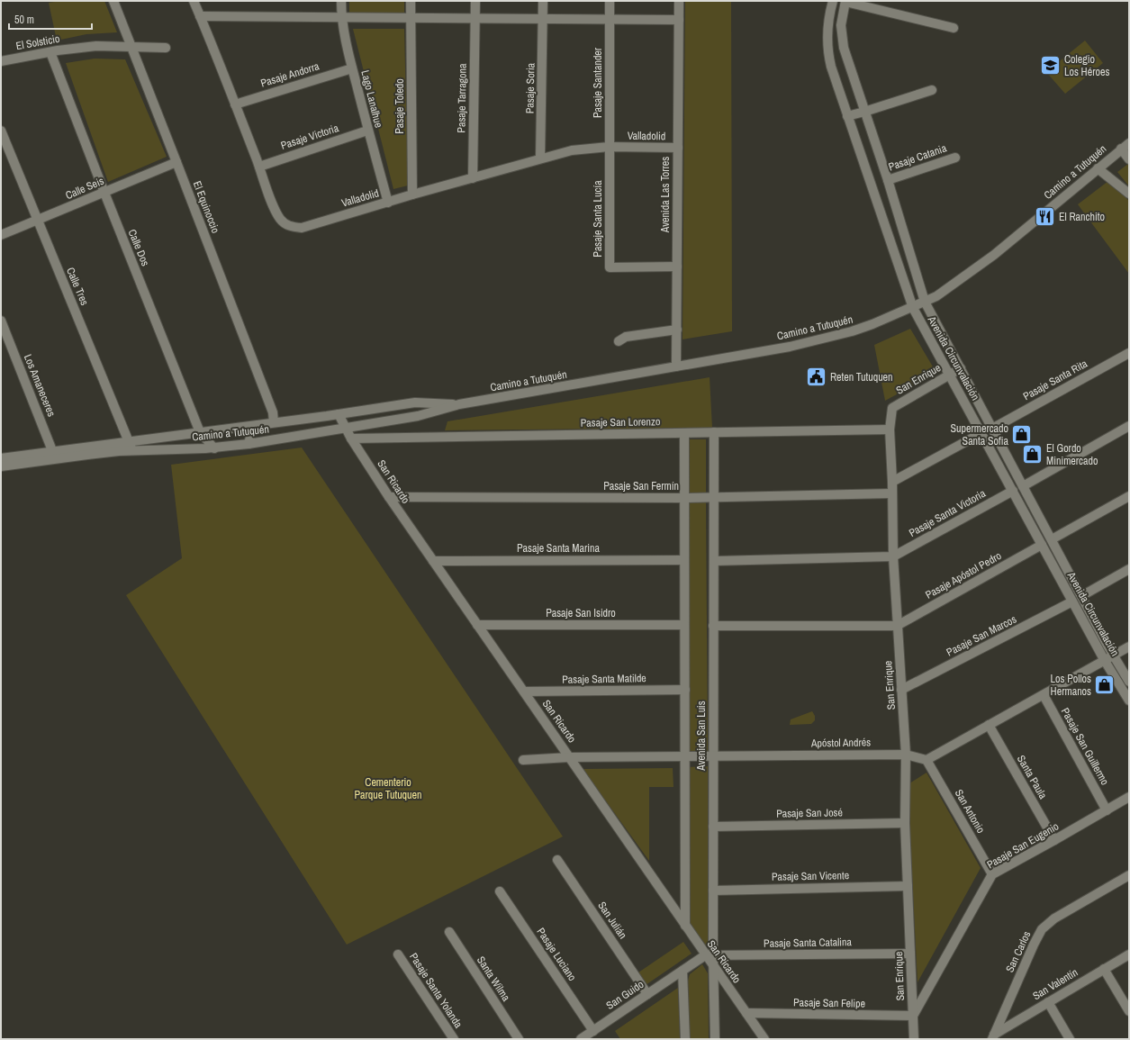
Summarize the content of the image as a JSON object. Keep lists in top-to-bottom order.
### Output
{
  "streets": {
    "street": [
      "El Solsticio",
      "Pasaje Andorra",
      "Pasaje Santander",
      "Pasaje Soria",
      "Pasaje Tarragona",
      "Lago Lanalhue",
      "Pasaje Toledo",
      "Valladolid",
      "Pasaje Victoria",
      "Pasaje Catania",
      "Camino a Tutuquén",
      "Calle Seis",
      "Avenida Las Torres",
      "El Equinoccio",
      "Pasaje Santa Lucía",
      "Calle Dos",
      "Calle Tres",
      "Avenida Circunvalación",
      "San Enrique",
      "Pasaje Santa Rita",
      "Los Amaneceres",
      "Pasaje San Lorenzo",
      "San Ricardo",
      "Pasaje San Fermín",
      "Pasaje Santa Victoria",
      "Pasaje Santa Marina",
      "Pasaje Apóstol Pedro",
      "Pasaje San Isidro",
      "Pasaje San Marcos",
      "Pasaje Santa Matilde",
      "Avenida San Luis",
      "Apóstol Andrés",
      "Pasaje San Guillermo",
      "Santa Paula",
      "San Antonio",
      "Pasaje San José",
      "Pasaje San Eugenio",
      "Pasaje San Vicente",
      "San Julián",
      "Pasaje Santa Catalina",
      "San Carlos",
      "Pasaje Luciano",
      "Santa Wilma",
      "San Valentín",
      "Pasaje Santa Yolanda",
      "San Guido",
      "Pasaje San Felipe"
    ]
  },
  "crossings": [
    ["El Solsticio", "El Equinoccio"],
    ["El Solsticio", "Calle Dos"],
    ["Pasaje Andorra", "Lago Lanalhue"],
    ["Pasaje Andorra", "Valladolid"],
    ["Pasaje Santander", "Valladolid"],
    ["Pasaje Santander", "Pasaje Santa Lucía"],
    ["Pasaje Soria", "Valladolid"],
    ["Pasaje Tarragona", "Valladolid"],
    ["Lago Lanalhue", "Valladolid"],
    ["Lago Lanalhue", "Pasaje Victoria"],
    ["Pasaje Toledo", "Valladolid"],
    ["Valladolid", "Pasaje Victoria"],
    ["Valladolid", "Avenida Las Torres"],
    ["Valladolid", "Pasaje Santa Lucía"],
    ["Pasaje Catania", "Avenida Circunvalación"],
    ["Camino a Tutuquén", "Avenida Las Torres"],
    ["Camino a Tutuquén", "El Equinoccio"],
    ["Camino a Tutuquén", "Calle Dos"],
    ["Camino a Tutuquén", "Calle Tres"],
    ["Camino a Tutuquén", "Avenida Circunvalación"],
    ["Camino a Tutuquén", "Los Amaneceres"],
    ["Camino a Tutuquén", "San Ricardo"],
    ["Calle Seis", "El Equinoccio"],
    ["Calle Seis", "Calle Dos"],
    ["Calle Seis", "Calle Tres"],
    ["Avenida Las Torres", "Pasaje Santa Lucía"],
    ["Avenida Circunvalación", "San Enrique"],
    ["Avenida Circunvalación", "Pasaje Santa Rita"],
    ["Avenida Circunvalación", "Pasaje Santa Victoria"],
    ["Avenida Circunvalación", "Pasaje Apóstol Pedro"],
    ["Avenida Circunvalación", "Pasaje San Marcos"],
    ["San Enrique", "Pasaje San Lorenzo"],
    ["San Enrique", "Pasaje San Fermín"],
    ["San Enrique", "Pasaje Santa Victoria"],
    ["San Enrique", "Pasaje Apóstol Pedro"],
    ["San Enrique", "Pasaje San Marcos"],
    ["San Enrique", "Apóstol Andrés"],
    ["San Enrique", "Pasaje San José"],
    ["San Enrique", "Pasaje San Eugenio"],
    ["San Enrique", "Pasaje San Vicente"],
    ["San Enrique", "Pasaje Santa Catalina"],
    ["San Enrique", "Pasaje San Felipe"],
    ["Pasaje San Lorenzo", "San Ricardo"],
    ["Pasaje San Lorenzo", "Avenida San Luis"],
    ["San Ricardo", "Pasaje San Fermín"],
    ["San Ricardo", "Pasaje Santa Marina"],
    ["San Ricardo", "Pasaje San Isidro"],
    ["San Ricardo", "Pasaje Santa Matilde"],
    ["San Ricardo", "Avenida San Luis"],
    ["San Ricardo", "Apóstol Andrés"],
    ["San Ricardo", "Pasaje Santa Catalina"],
    ["San Ricardo", "Pasaje San Felipe"],
    ["Pasaje San Fermín", "Avenida San Luis"],
    ["Pasaje Santa Marina", "Avenida San Luis"],
    ["Pasaje San Isidro", "Avenida San Luis"],
    ["Pasaje Santa Matilde", "Avenida San Luis"],
    ["Avenida San Luis", "Apóstol Andrés"],
    ["Avenida San Luis", "Pasaje San José"],
    ["Avenida San Luis", "Pasaje San Vicente"],
    ["Avenida San Luis", "Pasaje Santa Catalina"],
    ["Apóstol Andrés", "San Antonio"],
    ["Pasaje San Guillermo", "Pasaje San Eugenio"],
    ["Santa Paula", "Pasaje San Eugenio"],
    ["San Antonio", "Pasaje San Eugenio"],
    ["Pasaje San Eugenio", "Pasaje San Felipe"],
    ["San Julián", "San Guido"],
    ["San Carlos", "San Valentín"],
    ["Pasaje Luciano", "San Guido"]
  ],
  "parks": ["Cementerio Parque Tutuquen"],
  "places": {
    "school or university": ["Colegio Los Héroes"],
    "restaurant": ["El Ranchito"],
    "public building": ["Reten Tutuquen"],
    "shop": ["Supermercado Santa Sofia", "El Gordo Minimercado", "Los Pollos Hermanos"]
  },
  "scale_bar": "50 m"
}
